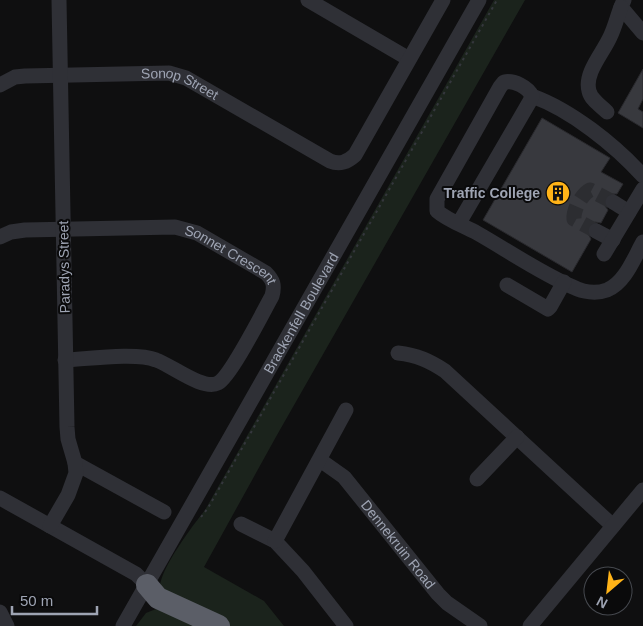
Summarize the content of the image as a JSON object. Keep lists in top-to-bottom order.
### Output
{
  "streets": {
    "street": [
      "Sonop Street",
      "Sonnet Crescent",
      "Paradys Street",
      "Brackenfell Boulevard",
      "Dennekruin Road"
    ]
  },
  "crossings": [
    ["Sonop Street", "Paradys Street"],
    ["Sonnet Crescent", "Paradys Street"]
  ],
  "places": {
    "building": ["Traffic College"]
  },
  "scale_bar": "50 m",
  "north": "bottom left"
}
